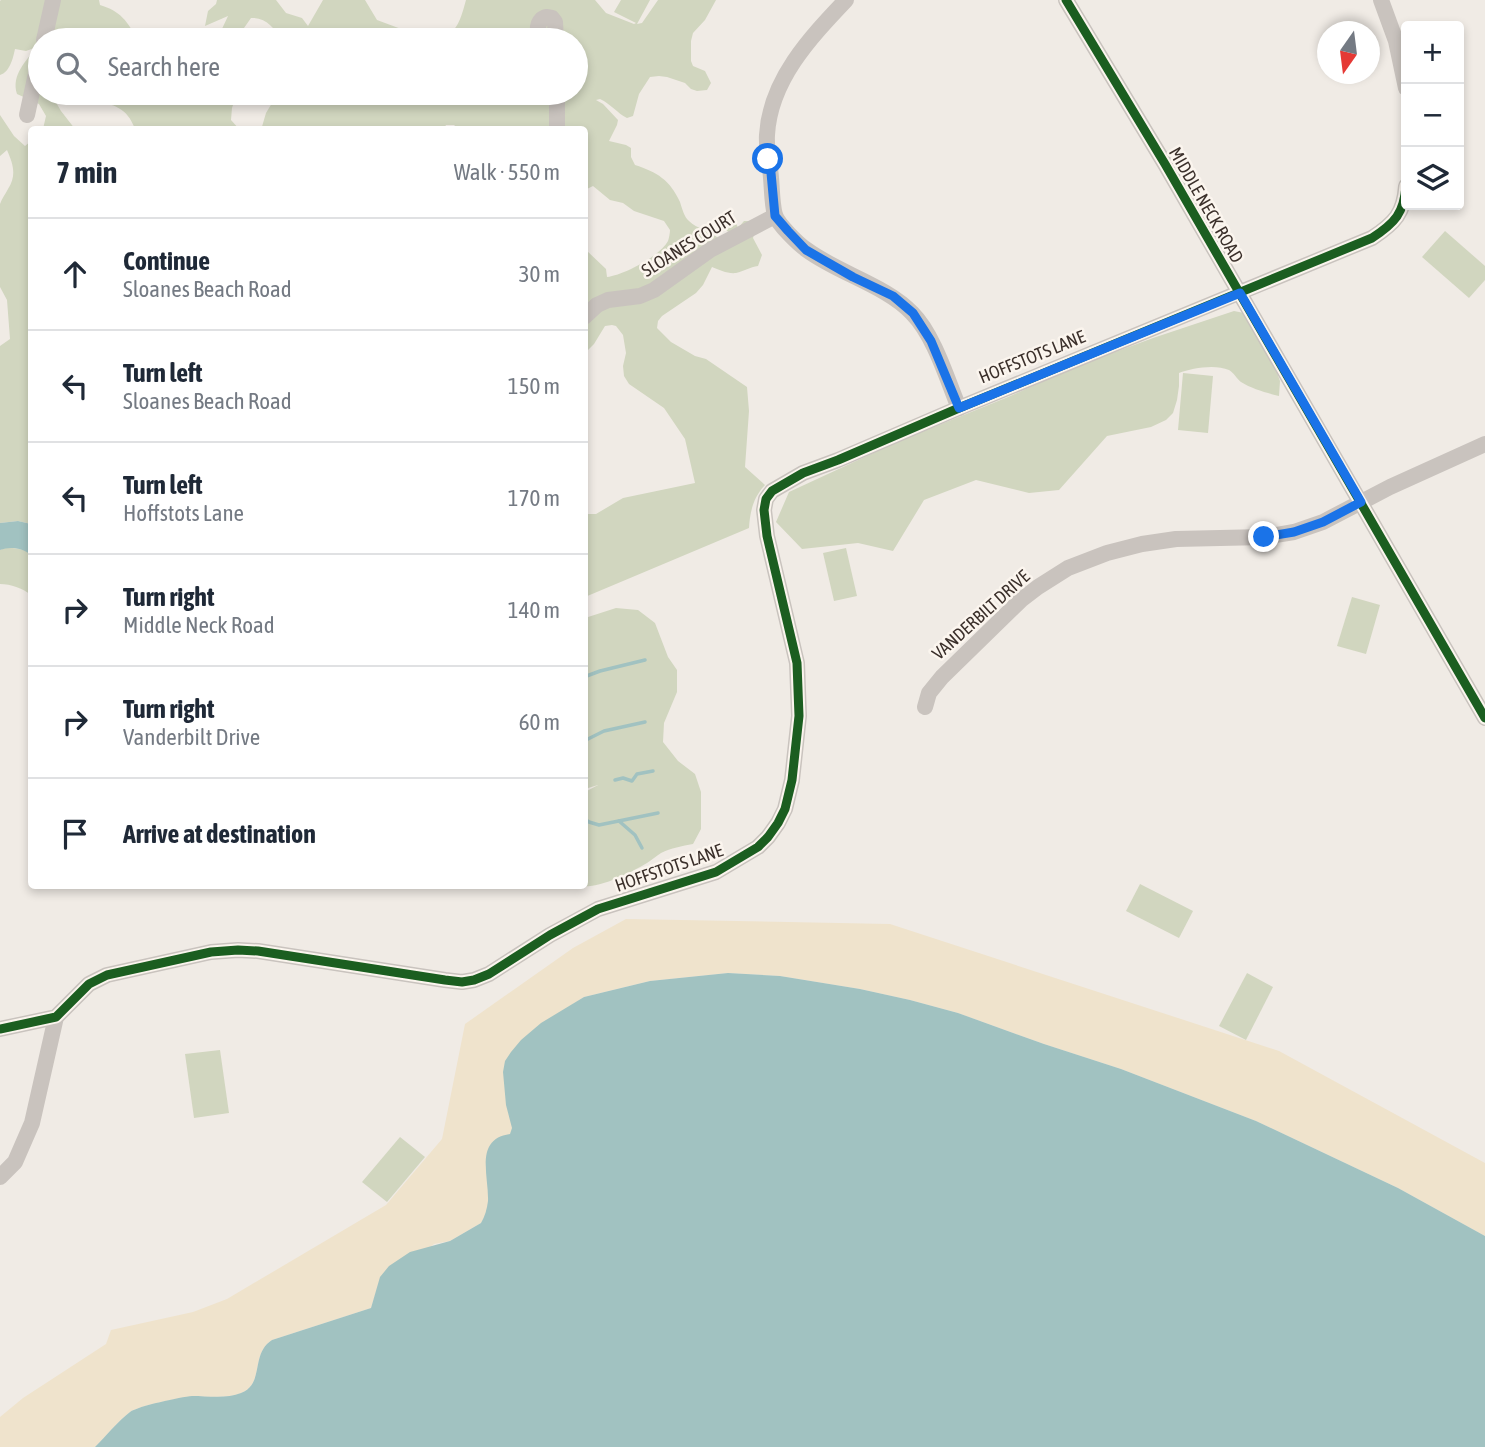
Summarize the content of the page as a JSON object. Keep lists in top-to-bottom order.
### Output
{
  "streets": {
    "street": [
      "MIDDLE NECK ROAD",
      "SLOANES COURT",
      "HOFFSTOTS LANE",
      "VANDERBILT DRIVE"
    ]
  },
  "crossings": [
    ["MIDDLE NECK ROAD", "HOFFSTOTS LANE"],
    ["MIDDLE NECK ROAD", "VANDERBILT DRIVE"]
  ],
  "north": "bottom",
  "page": {
    "map_buttons": ["+", "−"],
    "search": "Search here",
    "heading": ["7 min", "Walk · 550 m"],
    "list": [
      ["Continue", "Sloanes Beach Road", "30 m"],
      ["Turn left", "Sloanes Beach Road", "150 m"],
      ["Turn left", "Hoffstots Lane", "170 m"],
      ["Turn right", "Middle Neck Road", "140 m"],
      ["Turn right", "Vanderbilt Drive", "60 m"],
      "Arrive at destination"
    ]
  }
}
